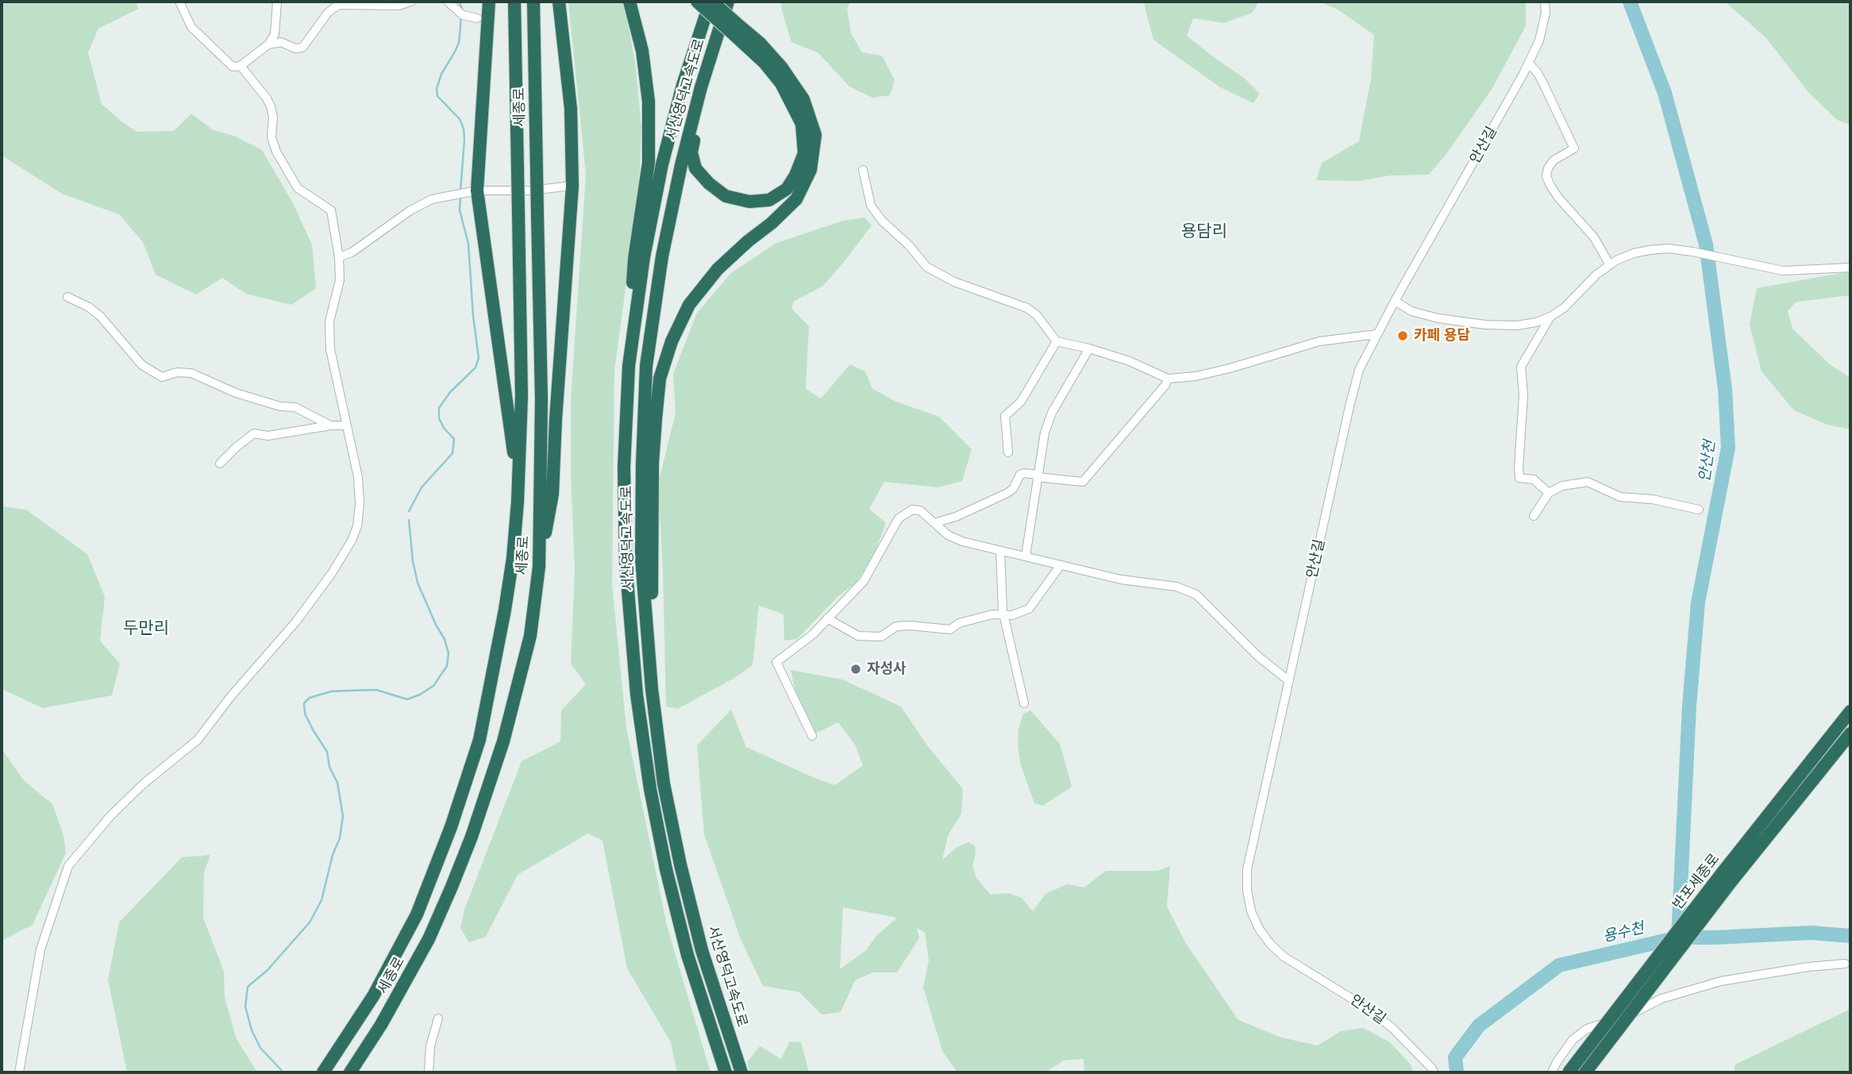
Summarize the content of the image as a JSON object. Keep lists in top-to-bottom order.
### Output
{
  "streets": {
    "highway": ["서산영덕고속도로", "세종로", "반포세종로"],
    "street": ["안산길"]
  },
  "districts": ["용담리", "두만리"],
  "water": ["안산천", "용수천"],
  "places": ["카페 용담", "자성사"]
}
